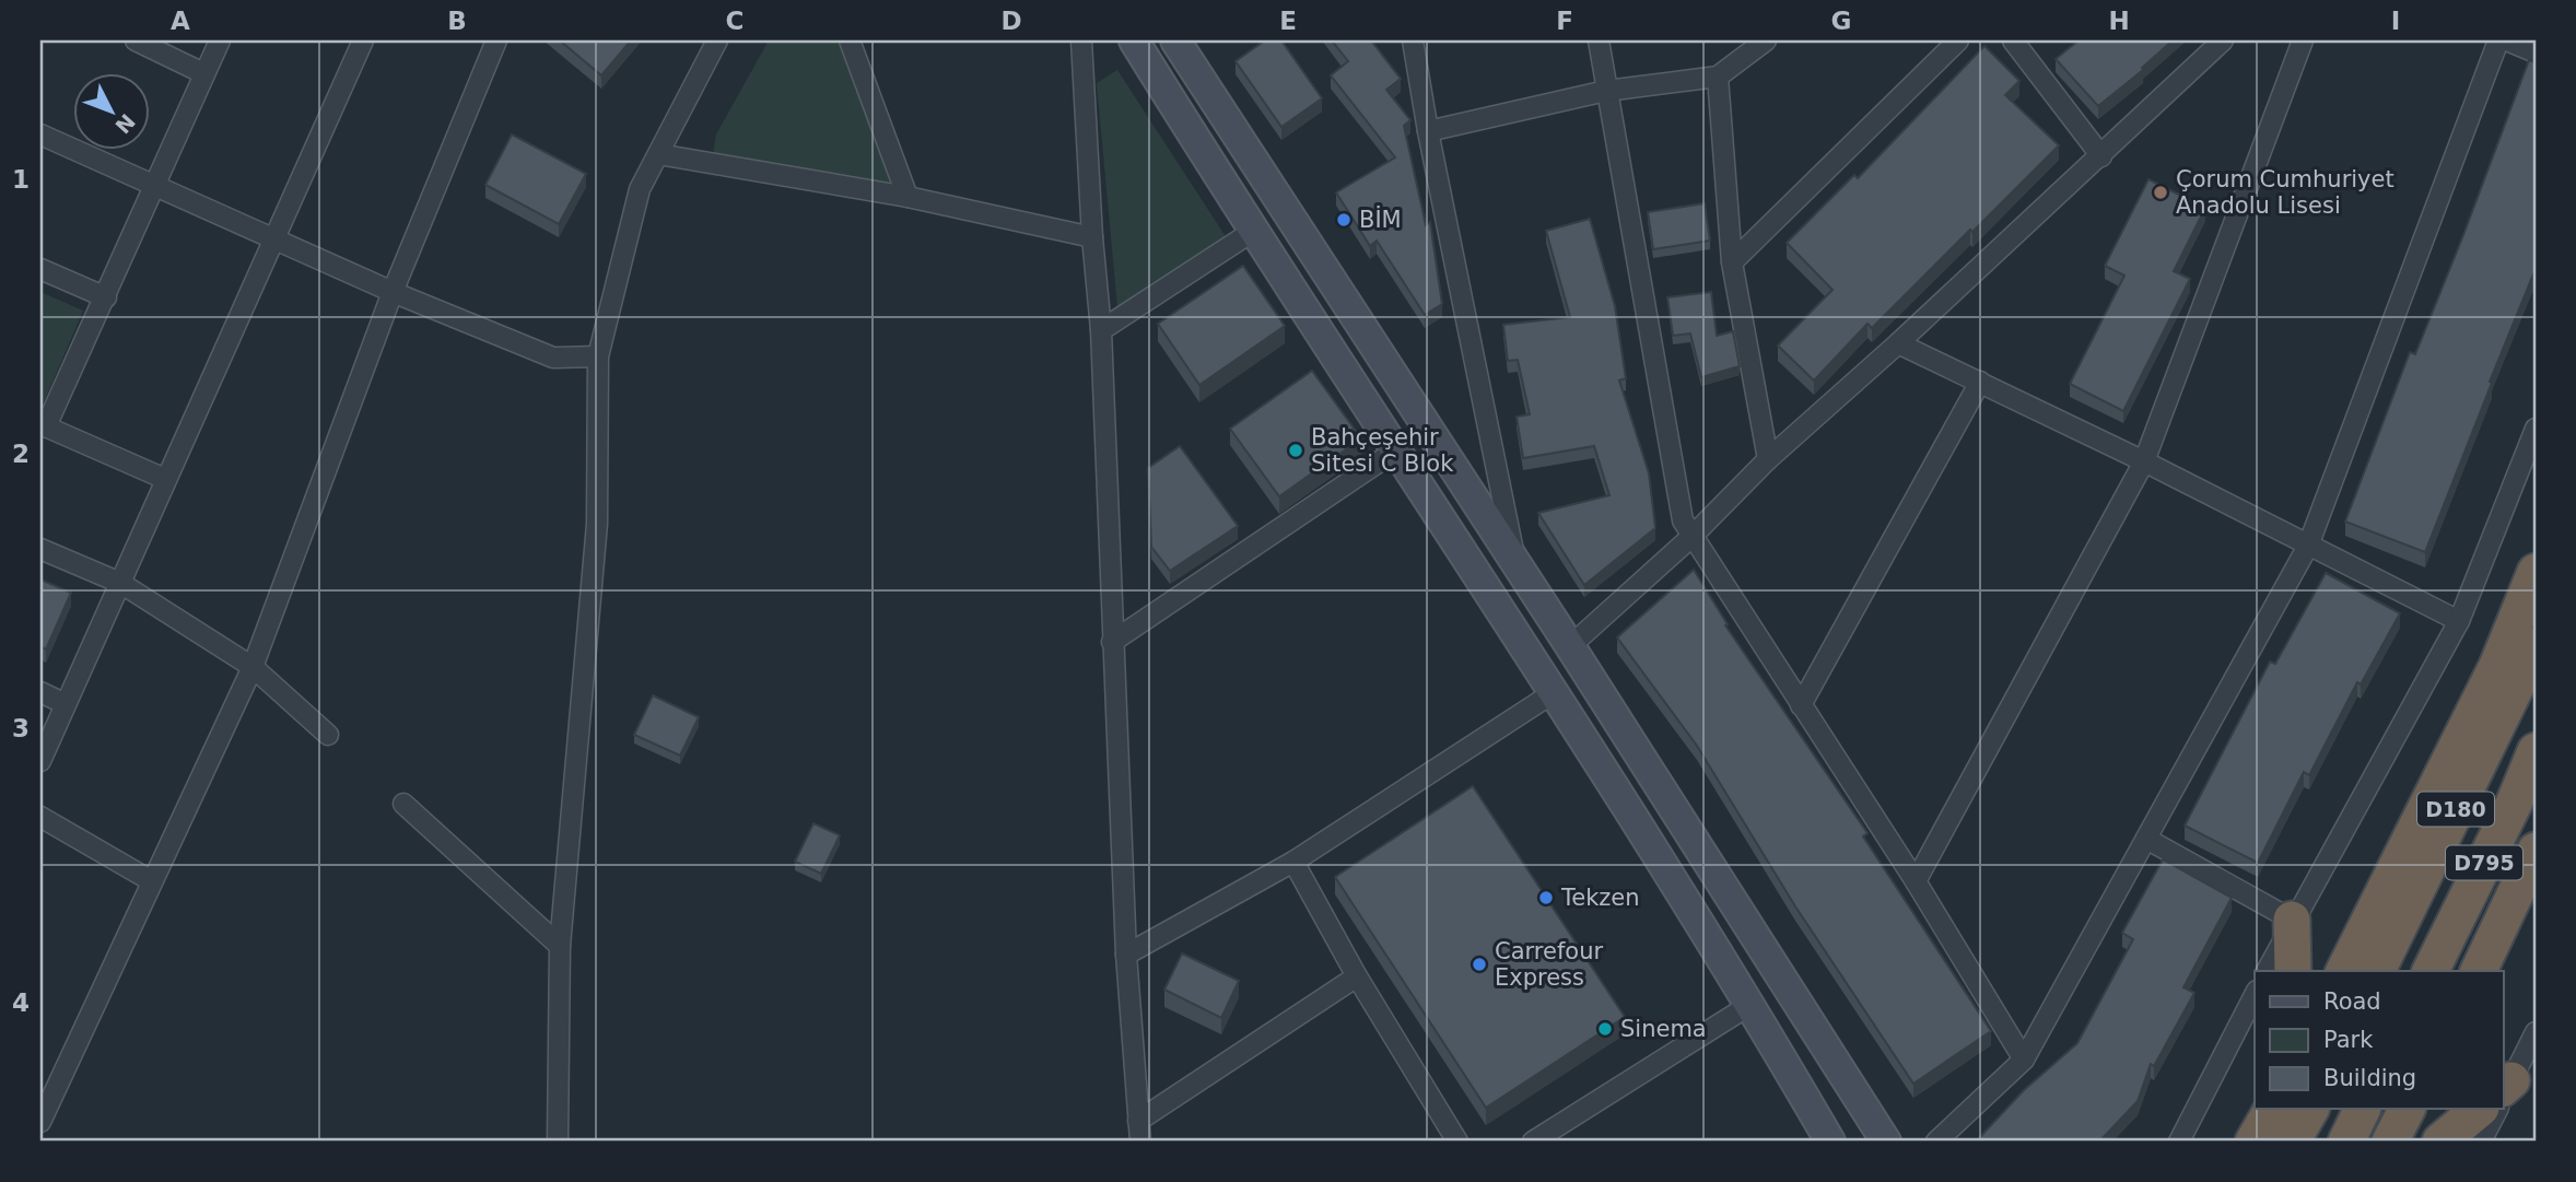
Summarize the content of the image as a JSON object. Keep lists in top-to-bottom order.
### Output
{
  "streets": {
    "highway": ["D180", "D795"]
  },
  "places": [
    "Çorum Cumhuriyet Anadolu Lisesi",
    "BİM",
    "Bahçeşehir Sitesi C Blok",
    "Tekzen",
    "Carrefour Express",
    "Sinema"
  ],
  "legend": ["Road", "Park", "Building"],
  "north": "bottom right",
  "grid": {
    "columns": [
      "A",
      "B",
      "C",
      "D",
      "E",
      "F",
      "G",
      "H",
      "I"
    ],
    "rows": [
      "1",
      "2",
      "3",
      "4"
    ]
  }
}
